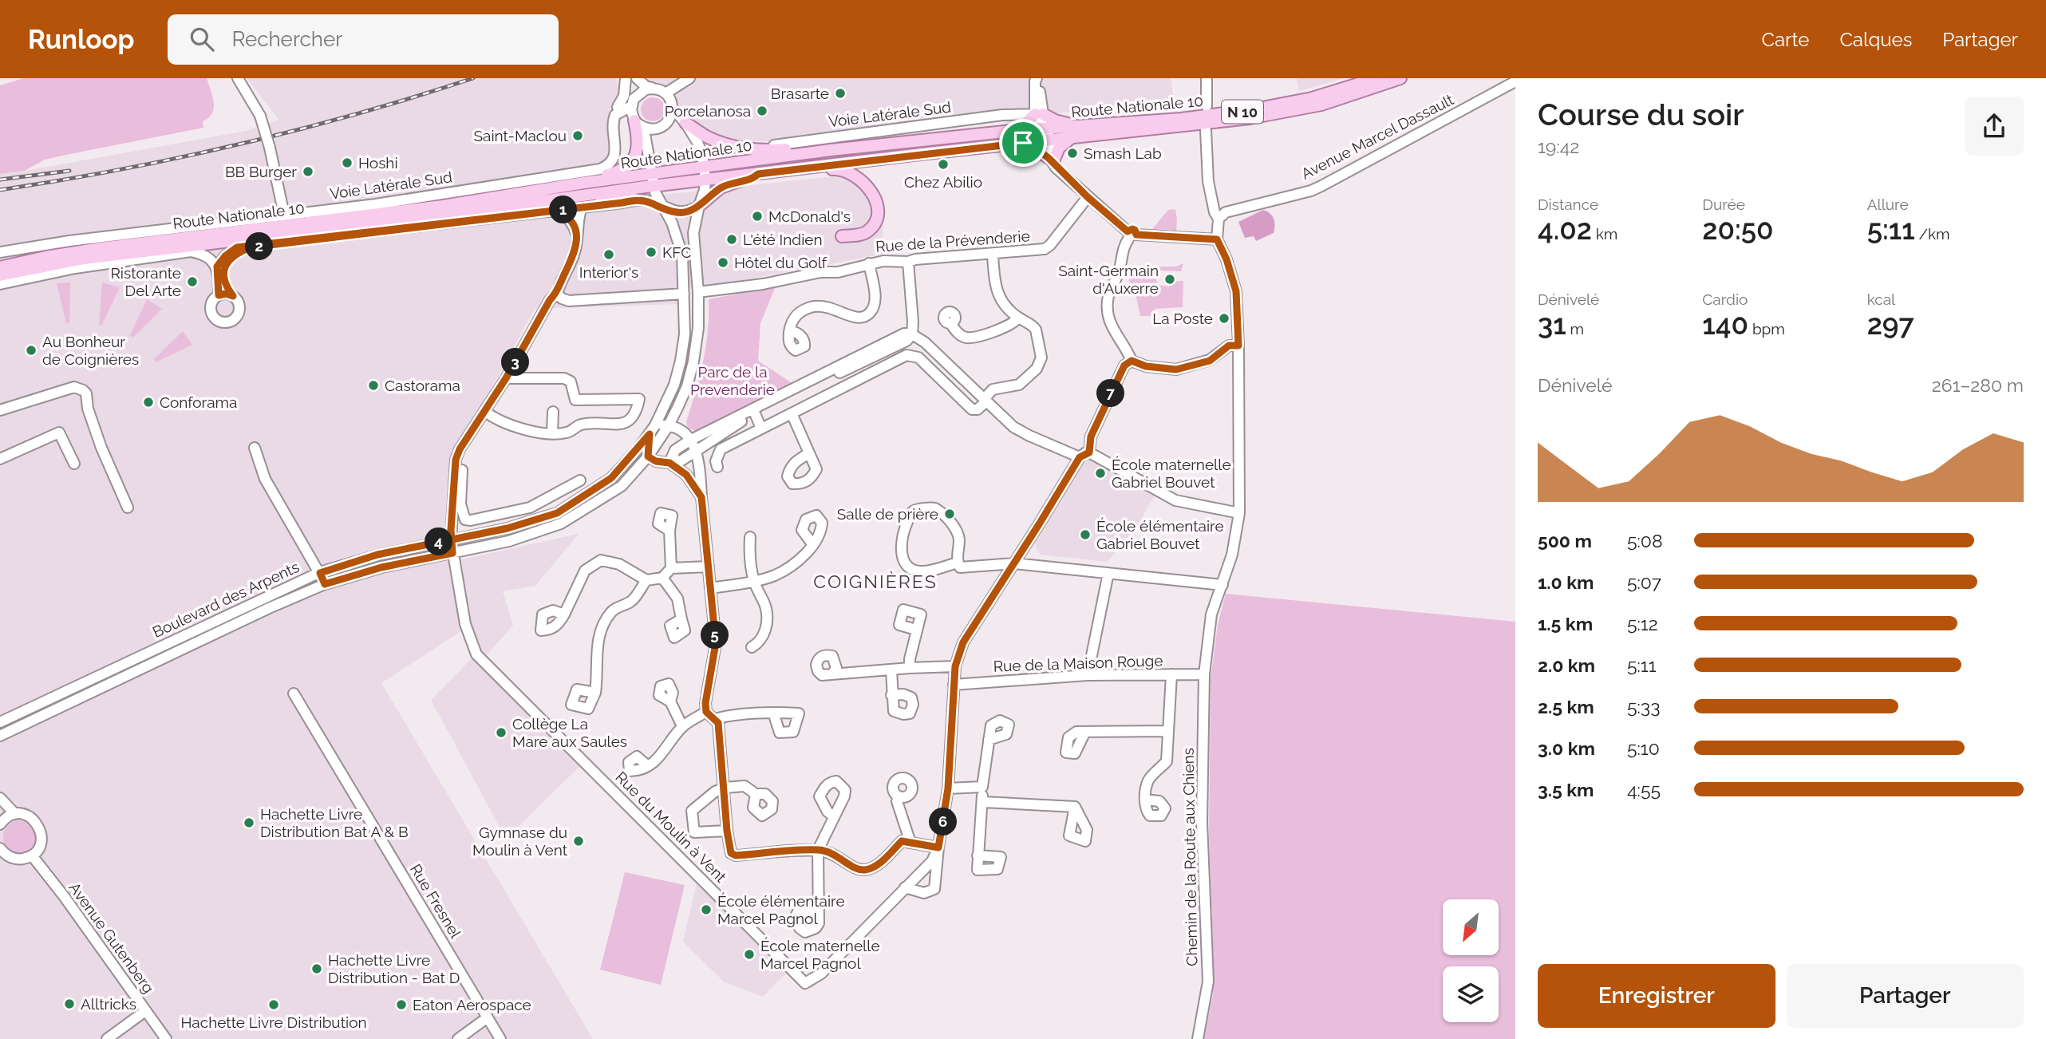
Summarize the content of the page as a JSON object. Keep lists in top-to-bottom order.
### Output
{
  "streets": {
    "main road": ["Route Nationale 10", "N 10"],
    "street": [
      "Voie Latérale Sud",
      "Avenue Marcel Dassault",
      "Rue de la Prévenderie",
      "Boulevard des Arpents",
      "Rue de la Maison Rouge",
      "Rue du Moulin à Vent",
      "Chemin de la Route aux Chiens",
      "Rue Fresnel",
      "Avenue Gutenberg"
    ]
  },
  "crossings": [
    ["Route Nationale 10", "N 10"],
    ["Route Nationale 10", "Boulevard des Arpents"],
    ["N 10", "Boulevard des Arpents"],
    ["Rue de la Prévenderie", "Boulevard des Arpents"],
    ["Boulevard des Arpents", "Rue du Moulin à Vent"],
    ["Rue de la Maison Rouge", "Chemin de la Route aux Chiens"]
  ],
  "districts": ["COIGNIÈRES"],
  "parks": ["Parc de la Prevenderie"],
  "places": [
    "Brasarte",
    "Porcelanosa",
    "Saint-Maclou",
    "Smash Lab",
    "Hoshi",
    "Chez Abilio",
    "BB Burger",
    "McDonald's",
    "L'été Indien",
    "KFC",
    "Interior's",
    "Hôtel du Golf",
    "Saint-Germain d'Auxerre",
    "Ristorante Del Arte",
    "La Poste",
    "Au Bonheur de Coignières",
    "Castorama",
    "Conforama",
    "École maternelle Gabriel Bouvet",
    "Salle de prière",
    "École élémentaire Gabriel Bouvet",
    "Collège La Mare aux Saules",
    "Hachette Livre Distribution Bat A & B",
    "Gymnase du Moulin à Vent",
    "École élémentaire Marcel Pagnol",
    "École maternelle Marcel Pagnol",
    "Hachette Livre Distribution - Bat D",
    "Alltricks",
    "Hachette Livre Distribution",
    "Eaton Aerospace"
  ],
  "north": "bottom left",
  "page": {
    "header": "Runloop",
    "search": "Rechercher",
    "nav": ["Carte", "Calques", "Partager"],
    "heading": ["Course du soir", "19:42"],
    "stats": [
      ["Distance", "4.02 km"],
      ["Durée", "20:50"],
      ["Allure", "5:11 /km"],
      ["Dénivelé", "31 m"],
      ["Cardio", "140 bpm"],
      ["kcal", "297"]
    ],
    "pins": [
      "1",
      "2",
      "3",
      "7",
      "4",
      "5",
      "6"
    ],
    "chart": ["Dénivelé", "261–280 m"],
    "list": [
      {
        "name": "500 m",
        "note": "5:08"
      },
      {
        "name": "1.0 km",
        "note": "5:07"
      },
      {
        "name": "1.5 km",
        "note": "5:12"
      },
      {
        "name": "2.0 km",
        "note": "5:11"
      },
      {
        "name": "2.5 km",
        "note": "5:33"
      },
      {
        "name": "3.0 km",
        "note": "5:10"
      },
      {
        "name": "3.5 km",
        "note": "4:55"
      }
    ],
    "buttons": ["Enregistrer", "Partager"]
  }
}
